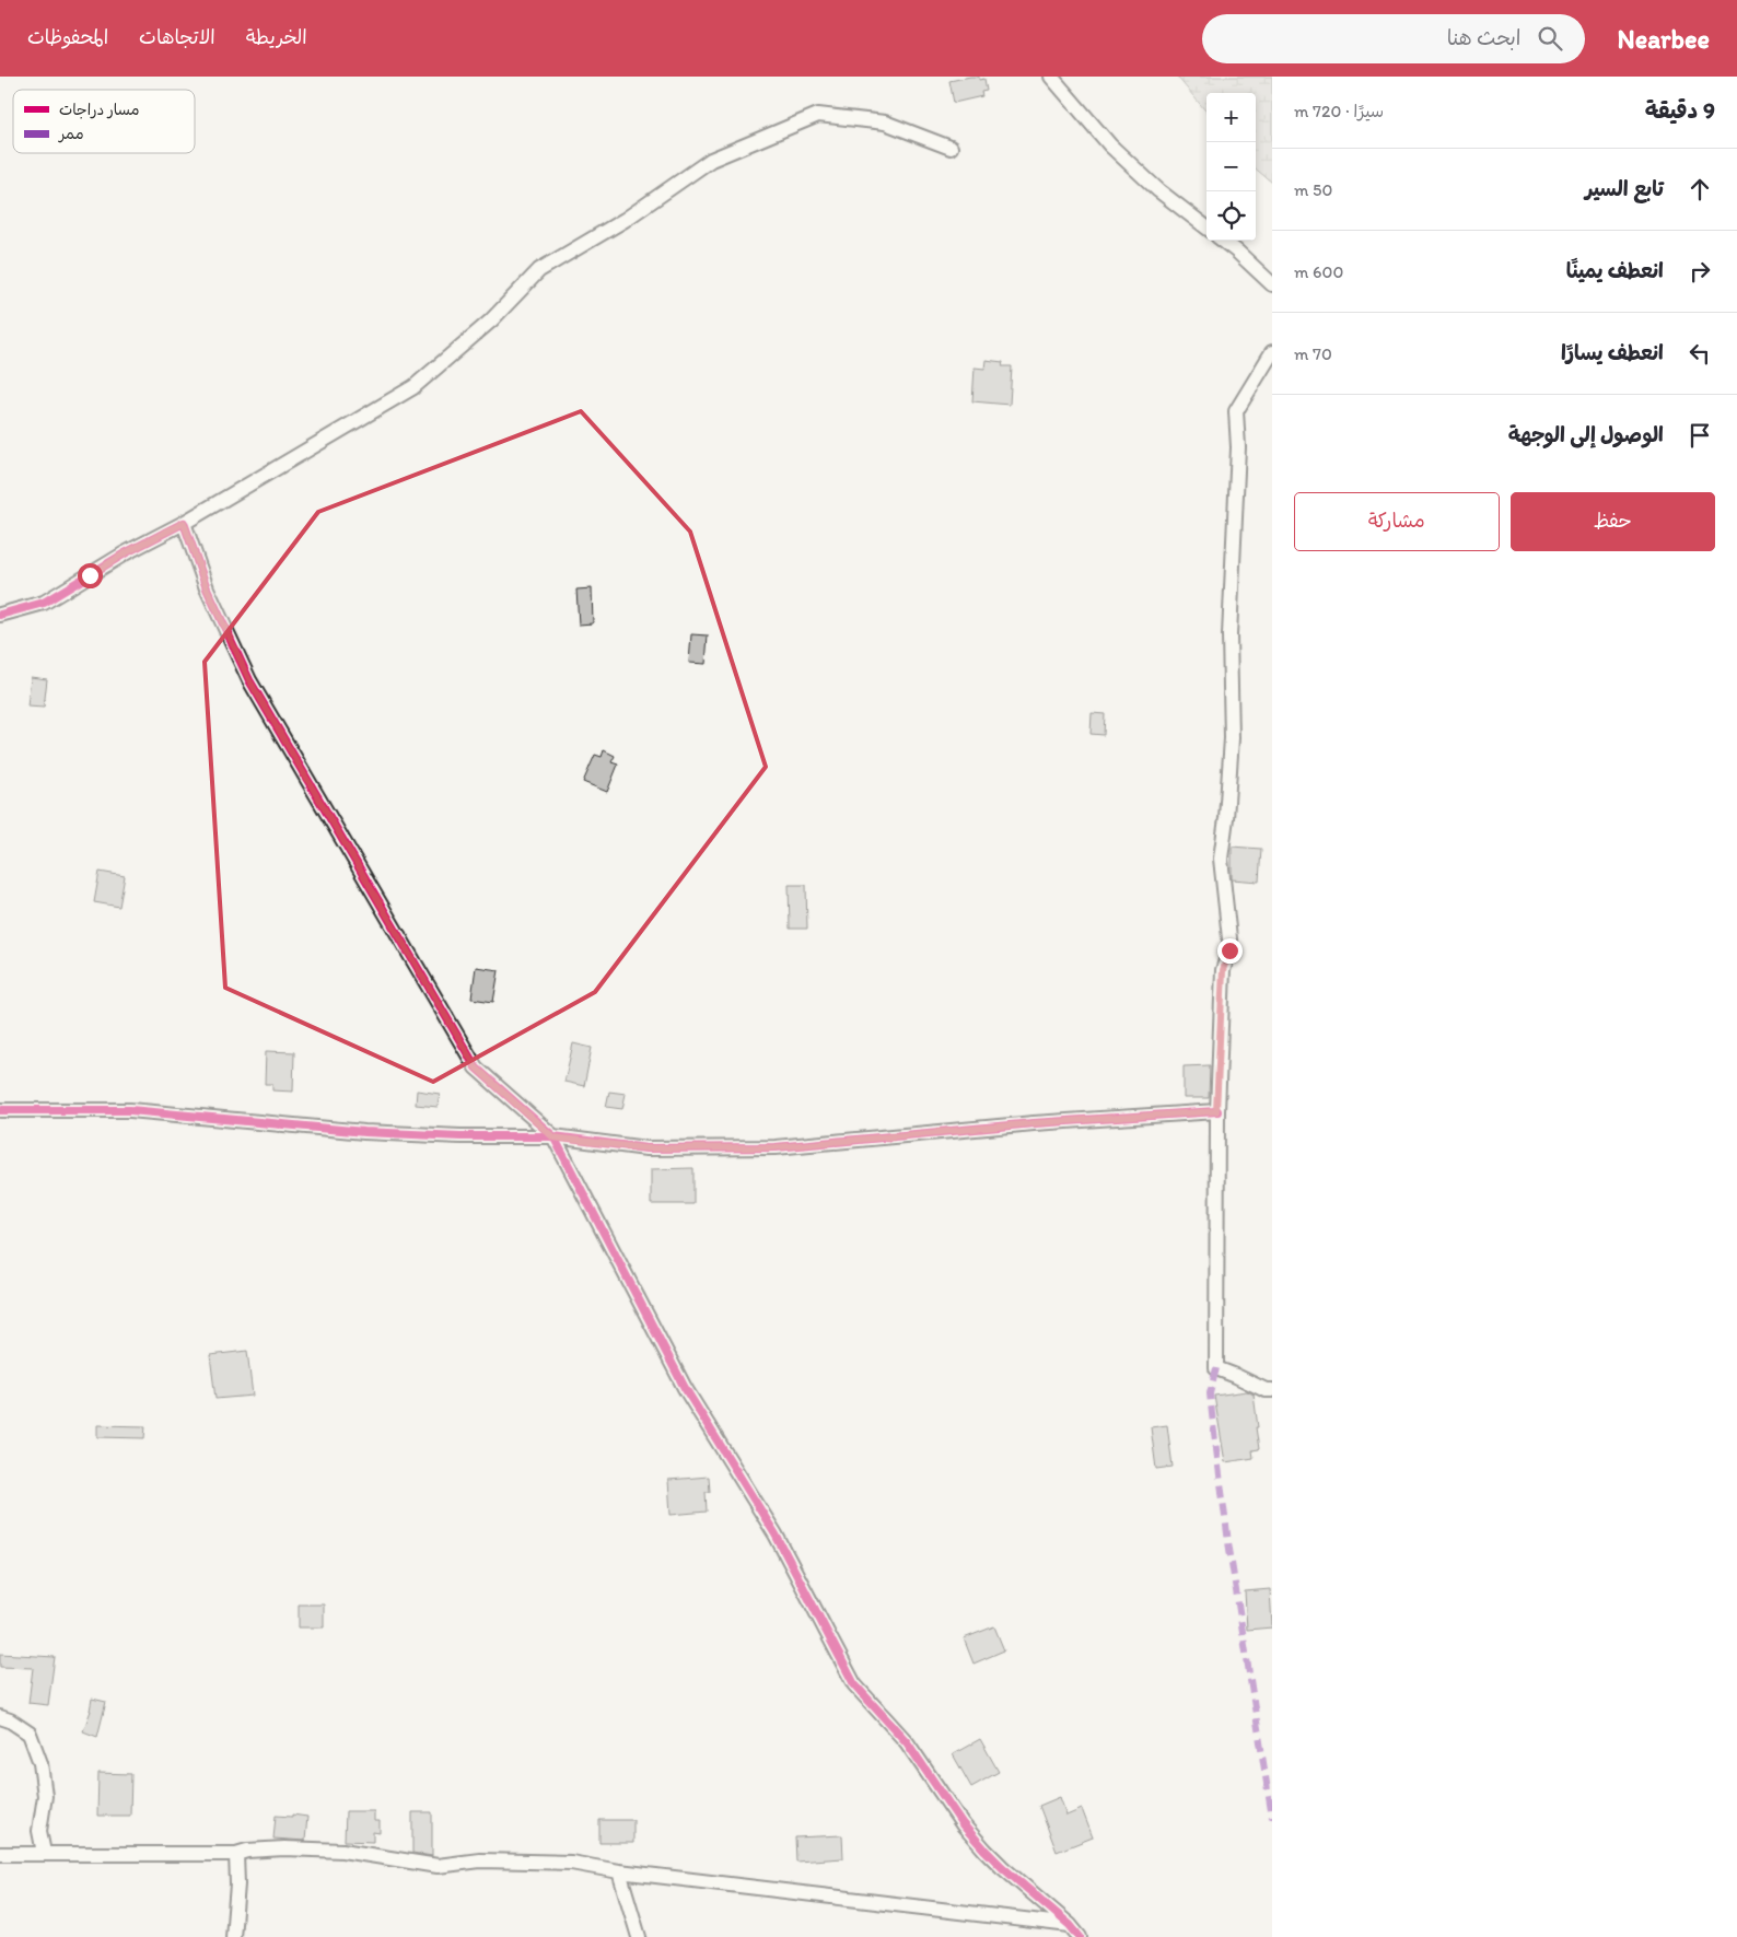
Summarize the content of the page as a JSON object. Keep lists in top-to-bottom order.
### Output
{
  "legend": ["مسار دراجات", "ممر"],
  "page": {
    "header": "Nearbee",
    "search": "ابحث هنا",
    "nav": ["الخريطة", "الاتجاهات", "المحفوظات"],
    "heading": ["9 دقيقة", "سيرًا · 720 m"],
    "map_buttons": ["+", "−"],
    "list": [
      ["تابع السير", "50 m"],
      ["انعطف يمينًا", "600 m"],
      ["انعطف يسارًا", "70 m"],
      "الوصول إلى الوجهة"
    ],
    "buttons": ["حفظ", "مشاركة"]
  }
}
